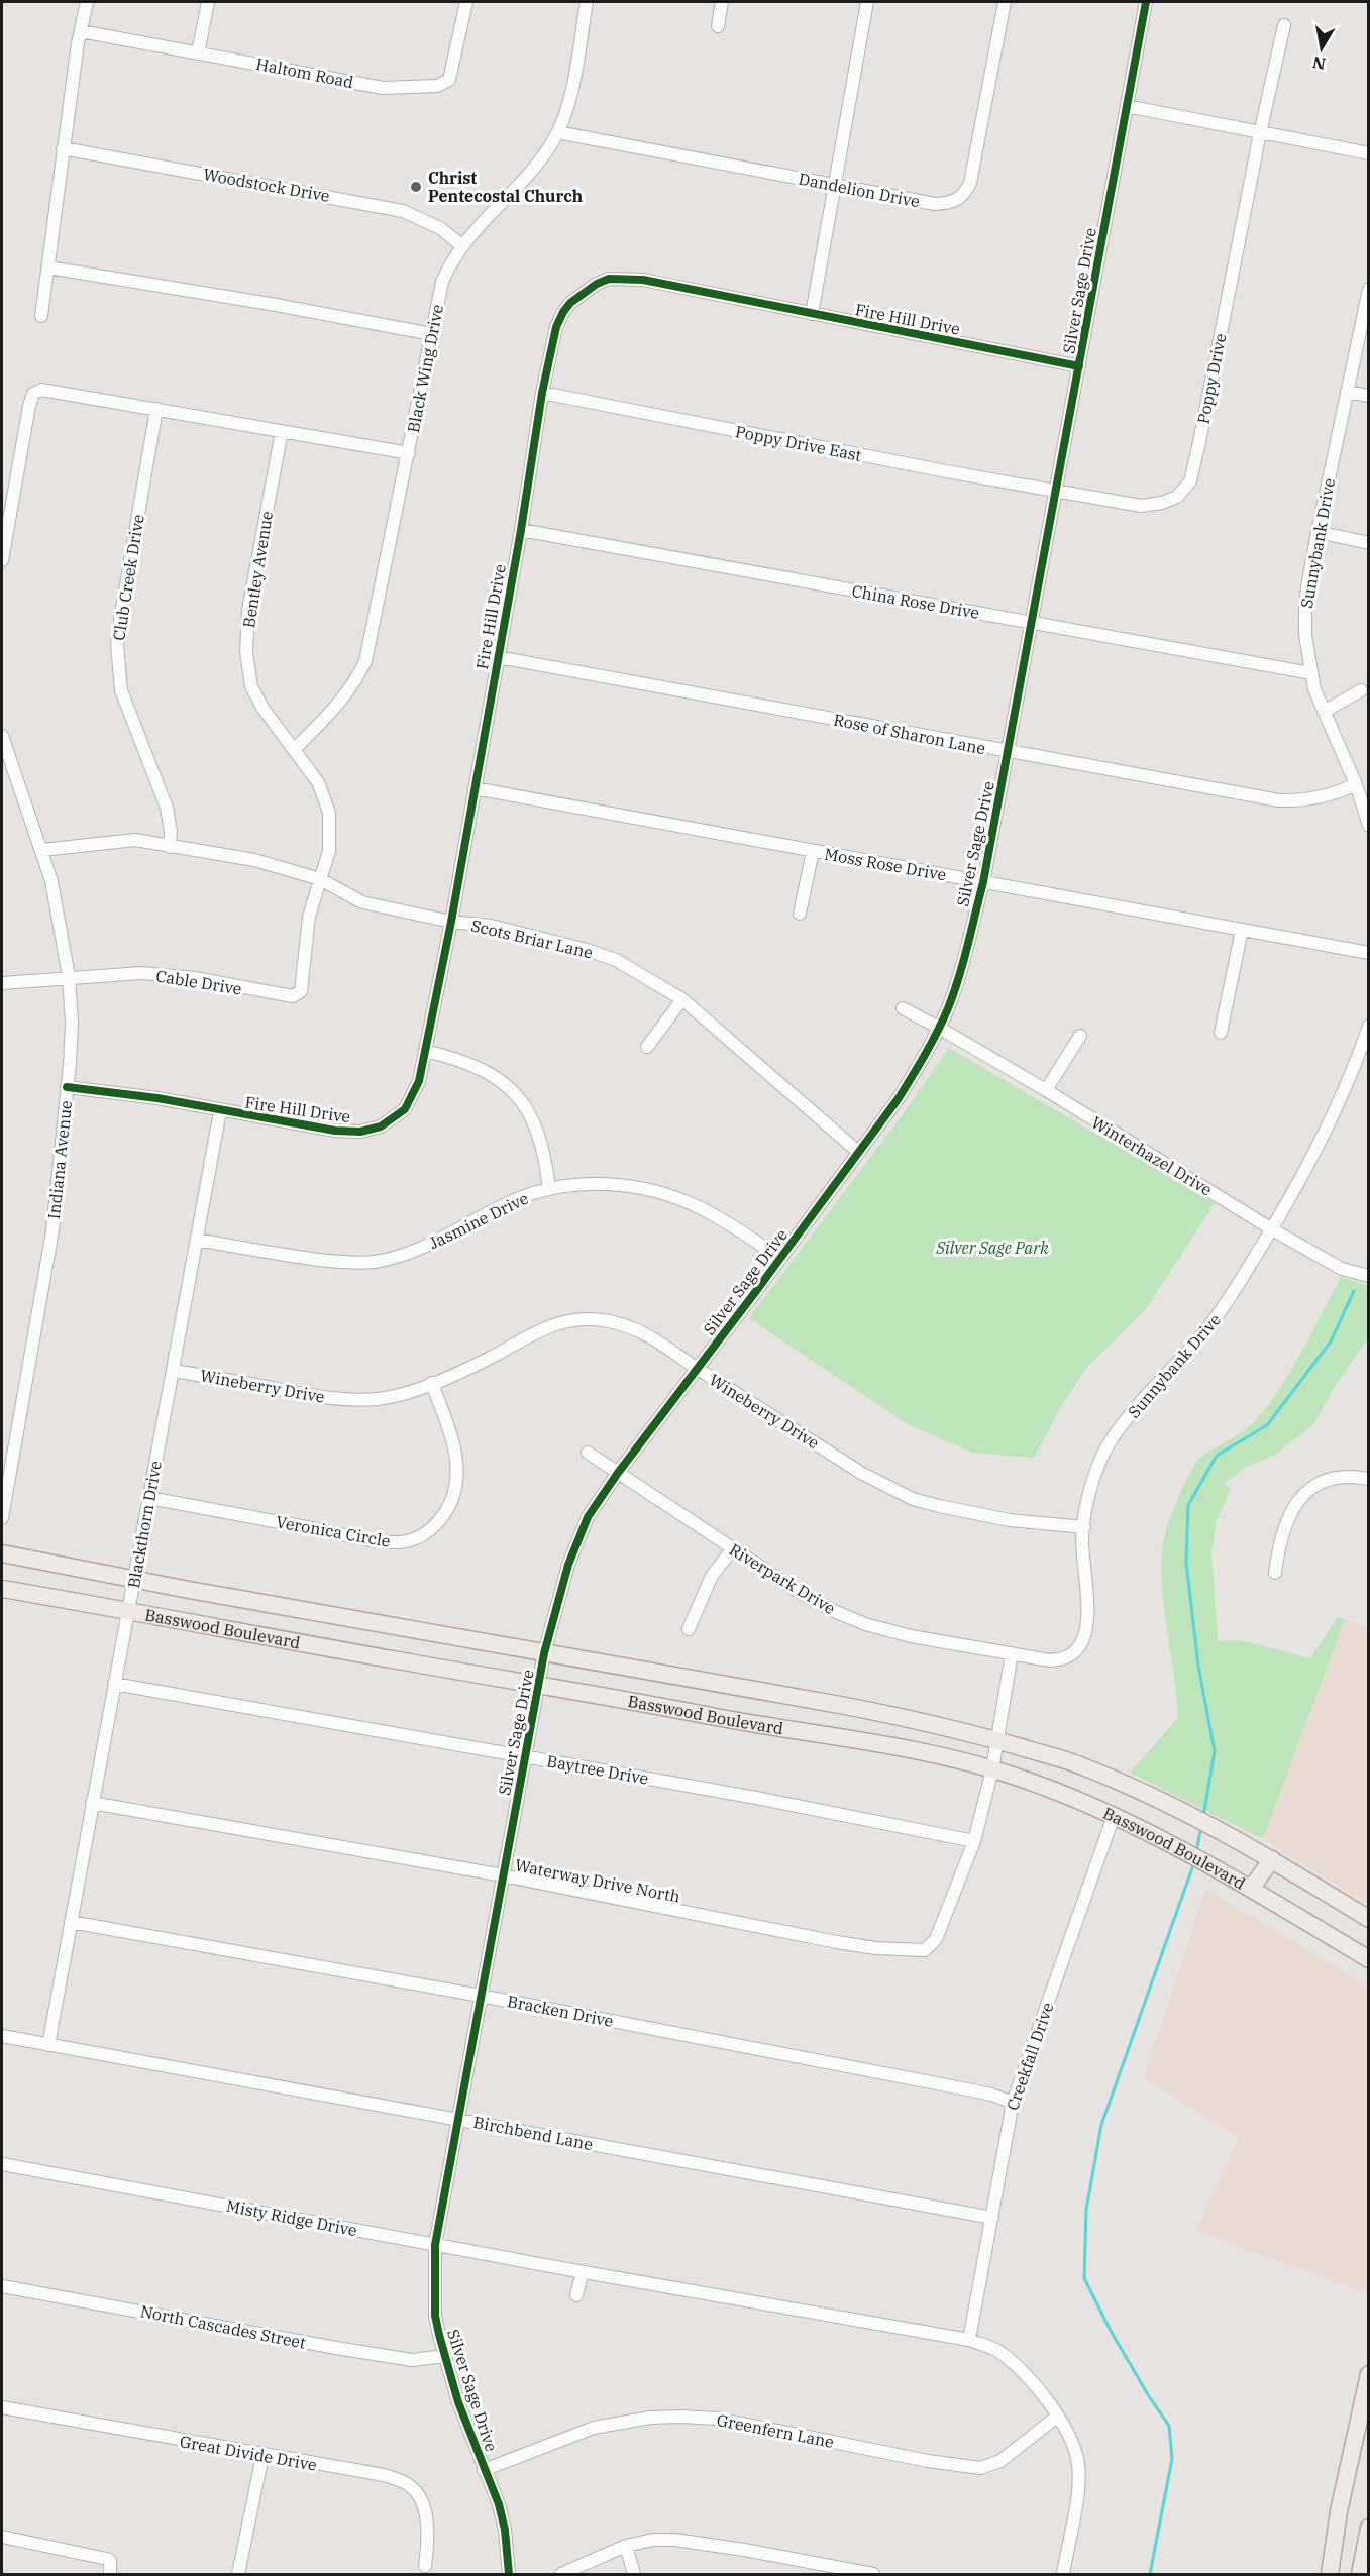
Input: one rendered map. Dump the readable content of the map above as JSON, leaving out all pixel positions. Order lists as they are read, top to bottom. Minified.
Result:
{"streets":{"main road":["Basswood Boulevard"],"street":["Haltom Road","Woodstock Drive","Dandelion Drive","Silver Sage Drive","Fire Hill Drive","Black Wing Drive","Poppy Drive","Poppy Drive East","Sunnybank Drive","Bentley Avenue","Club Creek Drive","China Rose Drive","Rose of Sharon Lane","Moss Rose Drive","Scots Briar Lane","Cable Drive","Winterhazel Drive","Indiana Avenue","Jasmine Drive","Wineberry Drive","Blackthorn Drive","Veronica Circle","Riverpark Drive","Baytree Drive","Waterway Drive North","Bracken Drive","Creekfall Drive","Birchbend Lane","Misty Ridge Drive","North Cascades Street","Greenfern Lane","Great Divide Drive"]},"crossings":[["Woodstock Drive","Black Wing Drive"],["Dandelion Drive","Black Wing Drive"],["Silver Sage Drive","Fire Hill Drive"],["Silver Sage Drive","Poppy Drive"],["Silver Sage Drive","Poppy Drive East"],["Silver Sage Drive","China Rose Drive"],["Silver Sage Drive","Rose of Sharon Lane"],["Silver Sage Drive","Moss Rose Drive"],["Silver Sage Drive","Scots Briar Lane"],["Silver Sage Drive","Winterhazel Drive"],["Silver Sage Drive","Jasmine Drive"],["Silver Sage Drive","Wineberry Drive"],["Silver Sage Drive","Riverpark Drive"],["Silver Sage Drive","Basswood Boulevard"],["Silver Sage Drive","Baytree Drive"],["Silver Sage Drive","Waterway Drive North"],["Silver Sage Drive","Bracken Drive"],["Silver Sage Drive","Birchbend Lane"],["Silver Sage Drive","Misty Ridge Drive"],["Silver Sage Drive","North Cascades Street"],["Silver Sage Drive","Greenfern Lane"],["Fire Hill Drive","Poppy Drive East"],["Fire Hill Drive","China Rose Drive"],["Fire Hill Drive","Rose of Sharon Lane"],["Fire Hill Drive","Moss Rose Drive"],["Fire Hill Drive","Scots Briar Lane"],["Fire Hill Drive","Indiana Avenue"],["Fire Hill Drive","Blackthorn Drive"],["Black Wing Drive","Bentley Avenue"],["Poppy Drive","Poppy Drive East"],["Sunnybank Drive","China Rose Drive"],["Sunnybank Drive","Rose of Sharon Lane"],["Sunnybank Drive","Winterhazel Drive"],["Sunnybank Drive","Wineberry Drive"],["Sunnybank Drive","Riverpark Drive"],["Bentley Avenue","Scots Briar Lane"],["Bentley Avenue","Cable Drive"],["Club Creek Drive","Scots Briar Lane"],["Scots Briar Lane","Indiana Avenue"],["Cable Drive","Indiana Avenue"],["Jasmine Drive","Blackthorn Drive"],["Wineberry Drive","Blackthorn Drive"],["Wineberry Drive","Veronica Circle"],["Blackthorn Drive","Veronica Circle"],["Blackthorn Drive","Basswood Boulevard"],["Blackthorn Drive","Baytree Drive"],["Blackthorn Drive","Waterway Drive North"],["Blackthorn Drive","Bracken Drive"],["Blackthorn Drive","Birchbend Lane"],["Basswood Boulevard","Creekfall Drive"],["Baytree Drive","Waterway Drive North"],["Bracken Drive","Creekfall Drive"],["Creekfall Drive","Birchbend Lane"],["Creekfall Drive","Misty Ridge Drive"],["Misty Ridge Drive","Greenfern Lane"]],"parks":["Silver Sage Park"],"places":["Christ Pentecostal Church"],"north":"bottom"}
